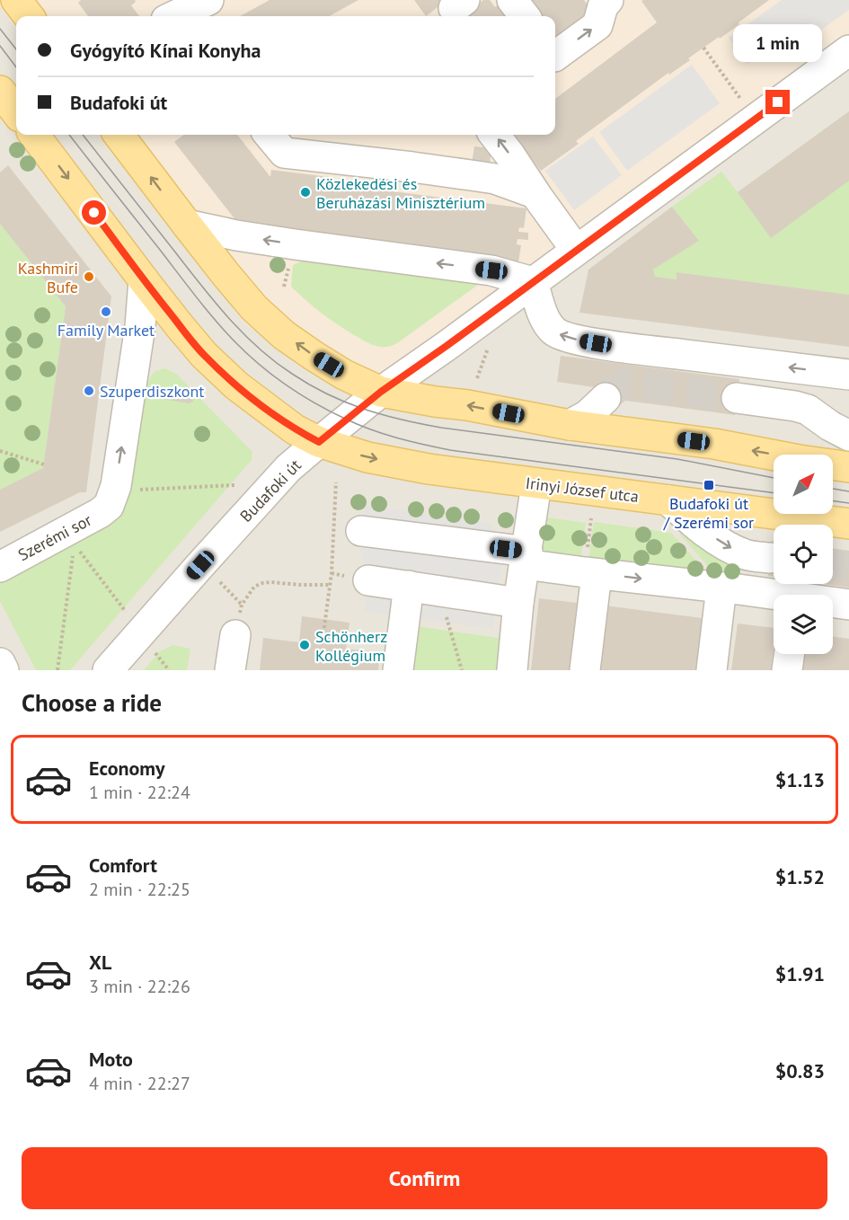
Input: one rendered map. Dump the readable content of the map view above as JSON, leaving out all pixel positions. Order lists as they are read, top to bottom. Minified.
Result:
{"streets":{"main road":["Irinyi József utca"],"street":["Budafoki út","Szerémi sor"]},"crossings":[["Irinyi József utca","Budafoki út"]],"places":{"other":["Közlekedési és Beruházási Minisztérium","Kashmiri Bufe","Family Market","Szuperdiszkont","Schönherz Kollégium"],"transit":["Budafoki út / Szerémi sor"]},"north":"top right","page":{"banner":["Gyógyító Kínai Konyha","Budafoki út"],"bubble":"1 min","heading":"Choose a ride","list":[{"name":"Economy","note":"1 min · 22:24","value":"$1.13"},{"name":"Comfort","note":"2 min · 22:25","value":"$1.52"},{"name":"XL","note":"3 min · 22:26","value":"$1.91"},{"name":"Moto","note":"4 min · 22:27","value":"$0.83"}],"buttons":"Confirm"}}
